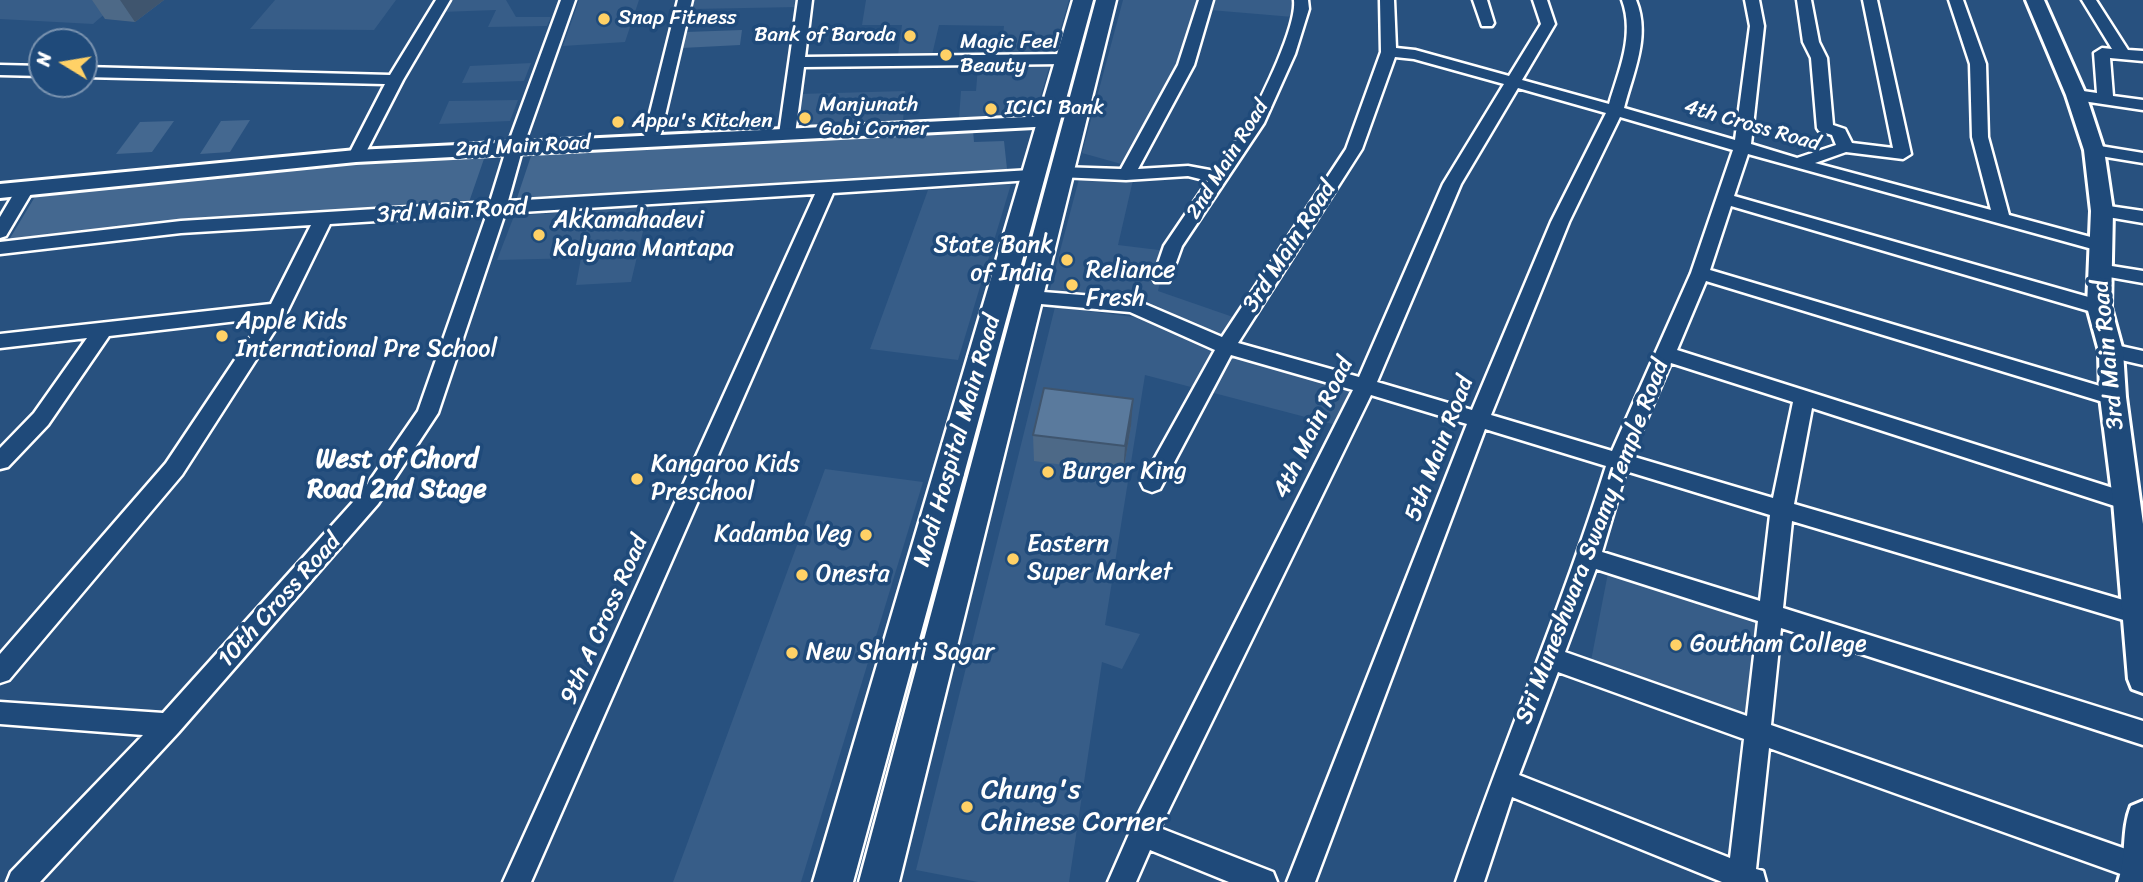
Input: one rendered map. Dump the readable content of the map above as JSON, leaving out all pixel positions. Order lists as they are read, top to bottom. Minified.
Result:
{"streets":{"main road":["Modi Hospital Main Road"],"street":["4th Cross Road","2nd Main Road","3rd Main Road","4th Main Road","5th Main Road","Sri Muneshwara Swamy Temple Road","10th Cross Road","9th A Cross Road"]},"crossings":[["4th Cross Road","3rd Main Road"],["4th Cross Road","4th Main Road"],["4th Cross Road","5th Main Road"],["4th Cross Road","Sri Muneshwara Swamy Temple Road"],["2nd Main Road","3rd Main Road"],["2nd Main Road","Modi Hospital Main Road"],["2nd Main Road","10th Cross Road"],["3rd Main Road","Modi Hospital Main Road"],["3rd Main Road","10th Cross Road"],["3rd Main Road","9th A Cross Road"]],"districts":["West of Chord Road 2nd Stage"],"places":["Snap Fitness","Bank of Baroda","Magic Feel Beauty","ICICI Bank","Manjunath Gobi Corner","Appu's Kitchen","Akkamahadevi Kalyana Mantapa","State Bank of India","Reliance Fresh","Apple Kids International Pre School","Burger King","Kangaroo Kids Preschool","Kadamba Veg","Eastern Super Market","Onesta","Goutham College","New Shanti Sagar","Chung's Chinese Corner"],"north":"left"}
